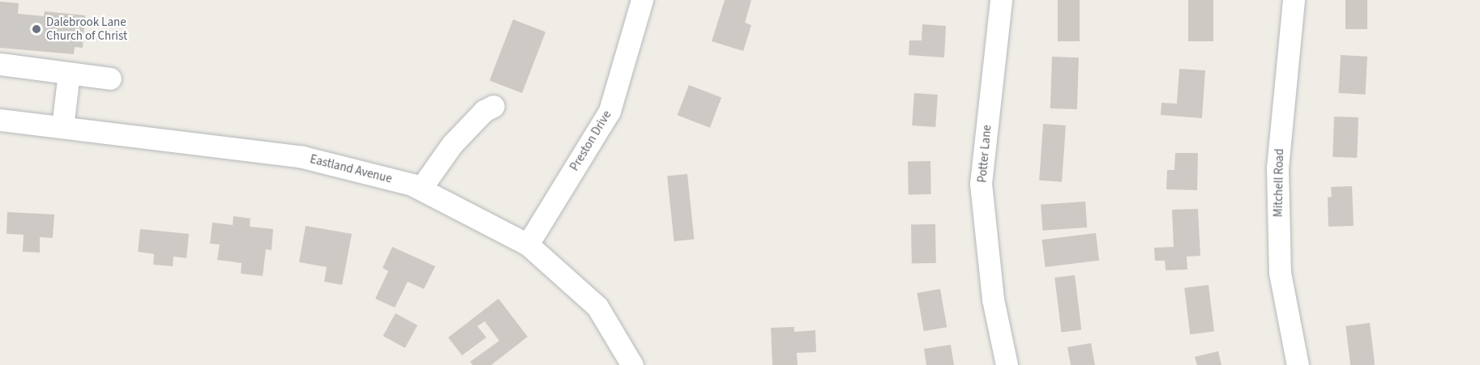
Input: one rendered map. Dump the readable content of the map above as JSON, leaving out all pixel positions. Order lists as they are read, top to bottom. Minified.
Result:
{"streets":{"street":["Preston Drive","Potter Lane","Eastland Avenue","Mitchell Road"]},"crossings":[["Preston Drive","Eastland Avenue"]],"places":["Dalebrook Lane Church of Christ"]}
